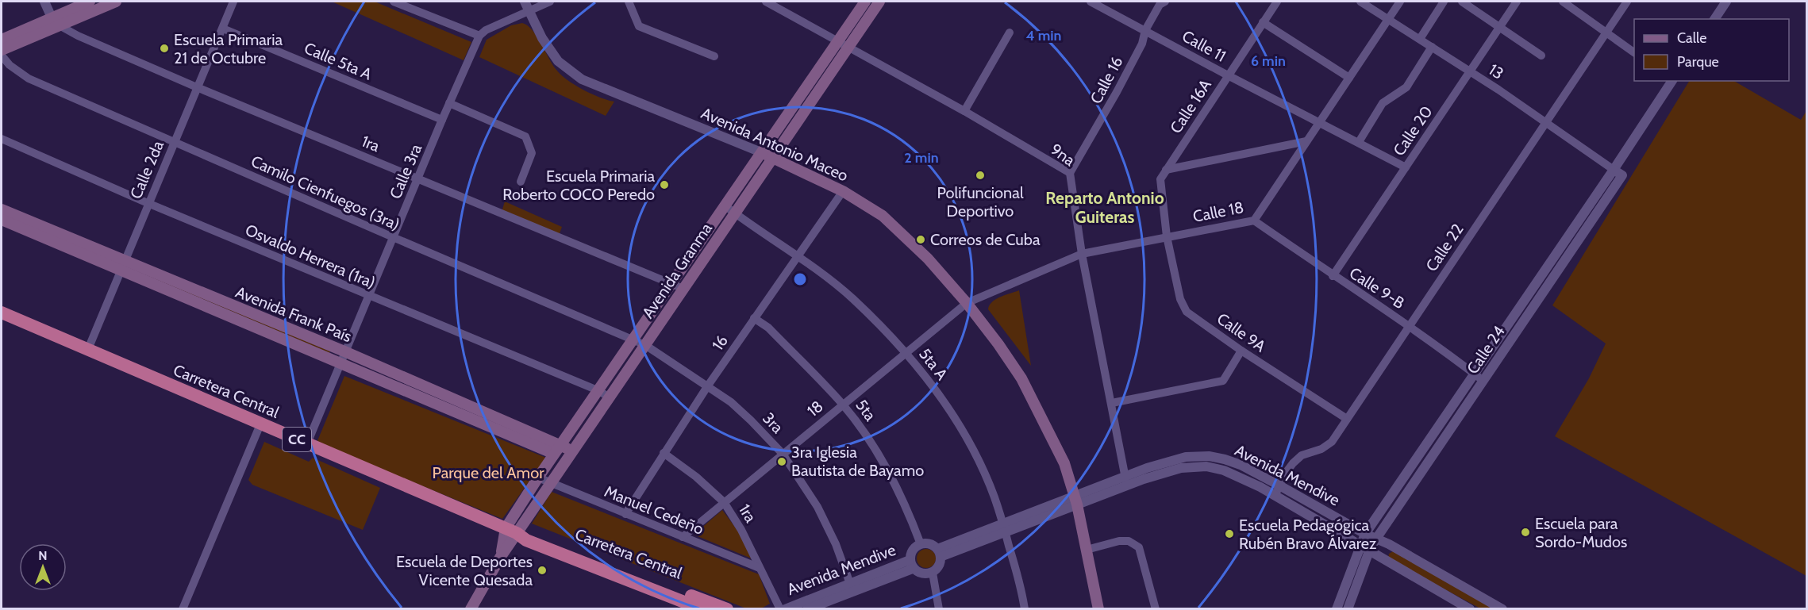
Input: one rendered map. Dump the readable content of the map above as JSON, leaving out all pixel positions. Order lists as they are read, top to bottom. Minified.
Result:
{"streets":{"highway":["Carretera Central","CC"],"main road":["Avenida Antonio Maceo","Avenida Granma","Avenida Frank País"],"street":["Calle 11","Calle 5ta A","13","Calle 16","Calle 16A","Calle 20","1ra","9na","Calle 2da","Calle 3ra","Camilo Cienfuegos (3ra)","Calle 18","Calle 22","Osvaldo Herrera (1ra)","Calle 9-B","Calle 9A","16","Calle 24","5ta A","18","5ta","3ra","Avenida Mendive","Manuel Cedeño"]},"crossings":[["Calle 11","Calle 16"],["Calle 11","Calle 16A"],["Calle 11","Calle 20"],["Calle 11","Calle 18"],["Calle 5ta A","Calle 2da"],["Calle 5ta A","Calle 3ra"],["13","Calle 20"],["13","Calle 18"],["13","Calle 22"],["13","Calle 24"],["Calle 16","9na"],["Calle 16A","Calle 18"],["Calle 16A","Calle 9A"],["Calle 20","Calle 9-B"],["1ra","Calle 2da"],["1ra","Calle 3ra"],["1ra","Avenida Granma"],["1ra","16"],["1ra","18"],["1ra","Manuel Cedeño"],["Avenida Antonio Maceo","Calle 18"],["Avenida Antonio Maceo","Avenida Granma"],["Avenida Antonio Maceo","16"],["Avenida Antonio Maceo","18"],["Avenida Antonio Maceo","Avenida Mendive"],["9na","Calle 18"],["9na","Avenida Granma"],["9na","Avenida Mendive"],["Calle 2da","Camilo Cienfuegos (3ra)"],["Calle 2da","Osvaldo Herrera (1ra)"],["Calle 2da","Avenida Frank País"],["Calle 2da","Carretera Central"],["Calle 3ra","Camilo Cienfuegos (3ra)"],["Calle 3ra","Osvaldo Herrera (1ra)"],["Calle 3ra","Avenida Frank País"],["Calle 3ra","Carretera Central"],["Camilo Cienfuegos (3ra)","Avenida Granma"],["Camilo Cienfuegos (3ra)","3ra"],["Calle 18","Calle 9-B"],["Calle 18","Calle 9A"],["Calle 18","18"],["Calle 22","Calle 9-B"],["Calle 22","Calle 9A"],["Calle 22","Avenida Mendive"],["Osvaldo Herrera (1ra)","Avenida Granma"],["Avenida Granma","Avenida Frank País"],["Avenida Granma","5ta A"],["Avenida Granma","Carretera Central"],["Avenida Granma","3ra"],["Avenida Granma","Manuel Cedeño"],["Calle 9-B","Calle 24"],["16","5ta A"],["16","5ta"],["16","3ra"],["16","Manuel Cedeño"],["Calle 24","Avenida Mendive"],["5ta A","18"],["5ta A","Avenida Mendive"],["18","5ta"],["18","3ra"],["18","Manuel Cedeño"],["5ta","Avenida Mendive"],["3ra","Avenida Mendive"]],"districts":["Reparto Antonio Guiteras"],"parks":["Parque del Amor"],"places":["Escuela Primaria 21 de Octubre","Polifuncional Deportivo","Escuela Primaria Roberto COCO Peredo","Correos de Cuba","3ra Iglesia Bautista de Bayamo","Escuela para Sordo-Mudos","Escuela Pedagógica Rubén Bravo Álvarez","Escuela de Deportes Vicente Quesada"],"legend":["Calle","Parque"],"north":"top","rings":["4 min","6 min","2 min"]}
